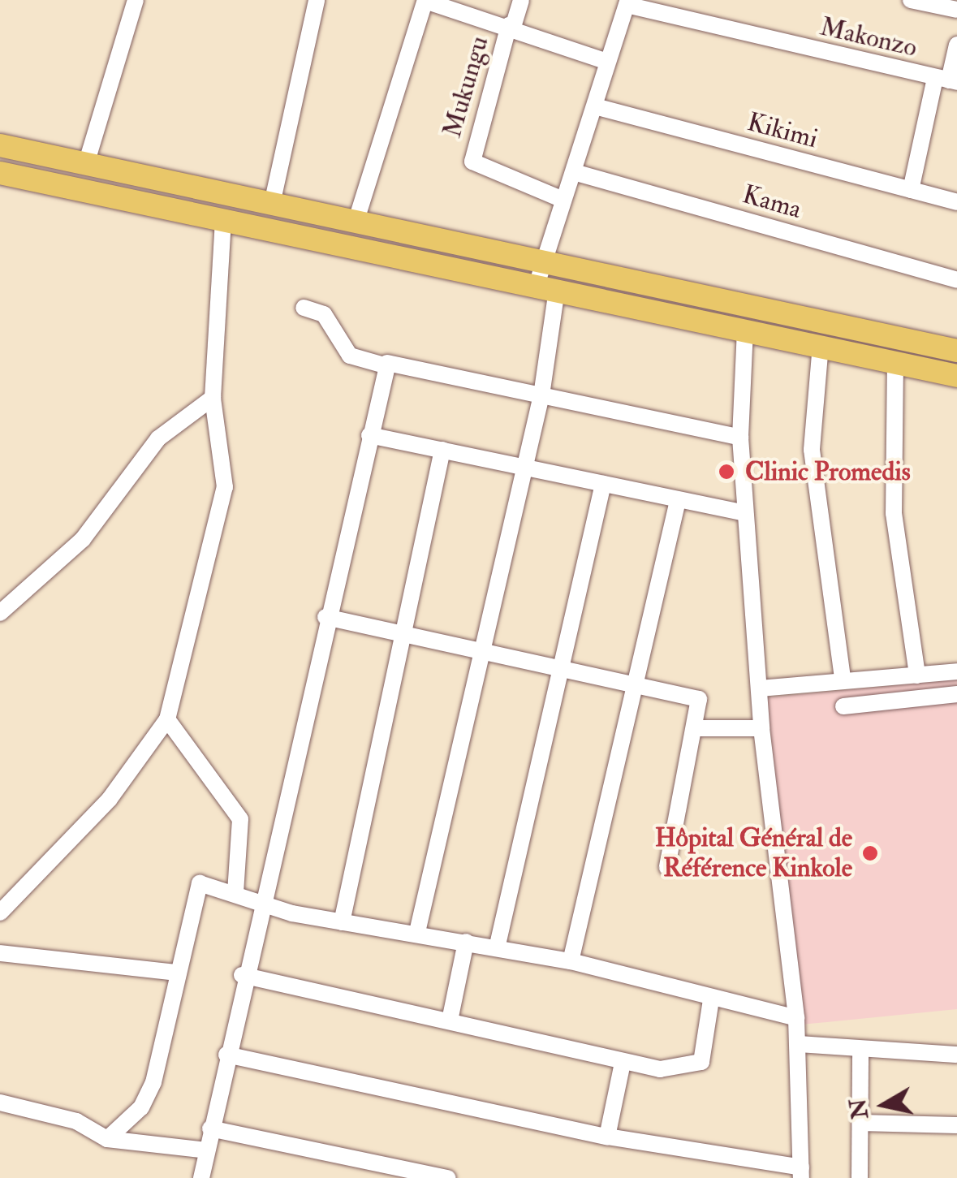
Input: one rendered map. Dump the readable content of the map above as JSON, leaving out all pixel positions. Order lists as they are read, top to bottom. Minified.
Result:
{"streets":{"street":["Makonzo","Mukungu","Kikimi","Kama"]},"places":["Clinic Promedis","Hôpital Général de Référence Kinkole"],"north":"left"}
